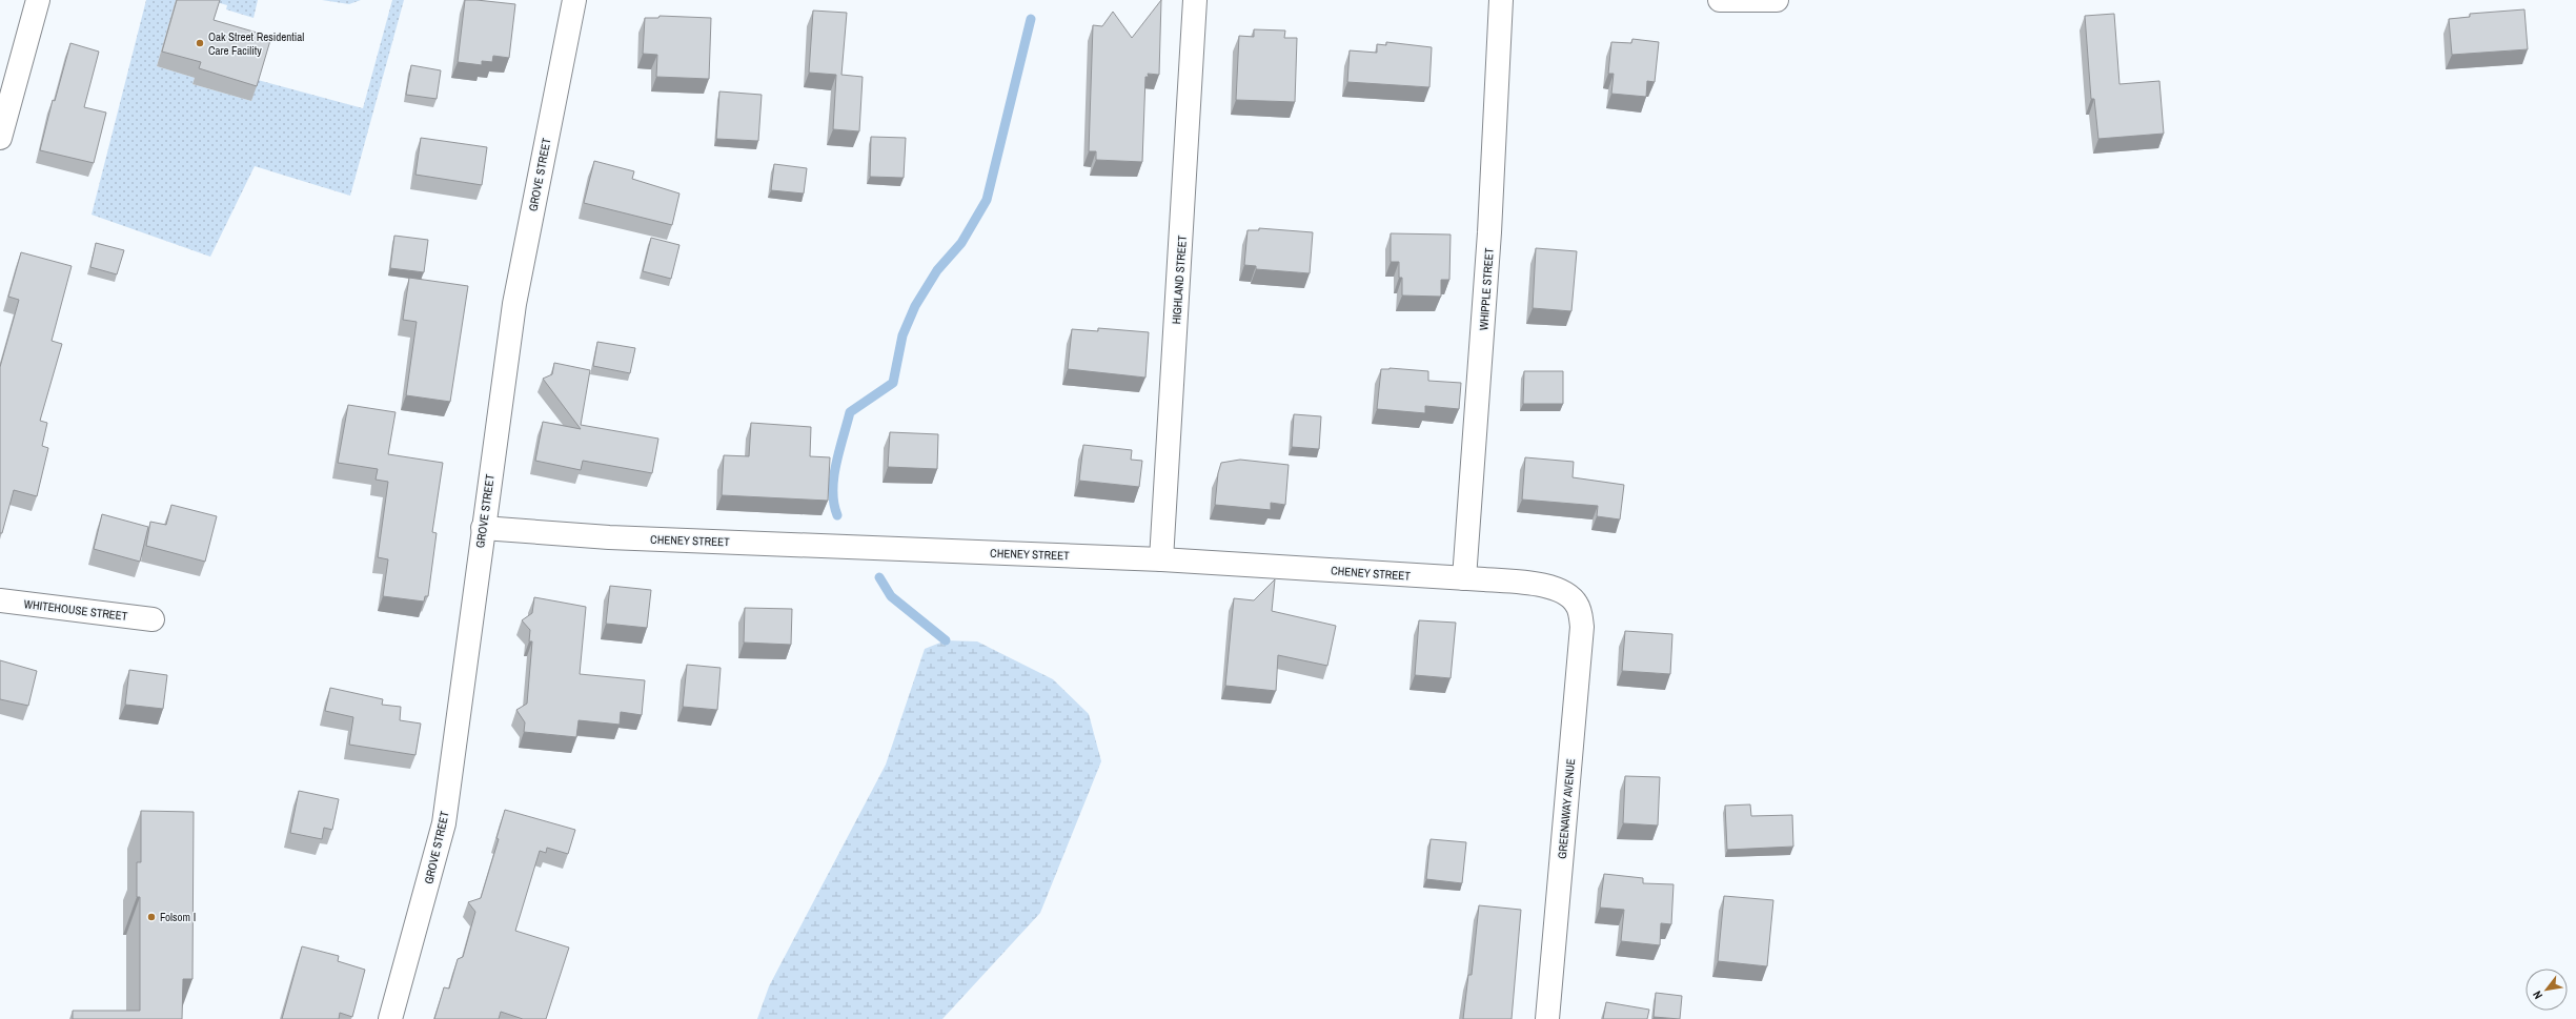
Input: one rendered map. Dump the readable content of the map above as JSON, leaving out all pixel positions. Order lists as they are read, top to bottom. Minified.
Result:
{"streets":{"street":["GROVE STREET","HIGHLAND STREET","WHIPPLE STREET","CHENEY STREET","WHITEHOUSE STREET","GREENAWAY AVENUE"]},"crossings":[["GROVE STREET","CHENEY STREET"],["HIGHLAND STREET","CHENEY STREET"],["WHIPPLE STREET","CHENEY STREET"],["CHENEY STREET","GREENAWAY AVENUE"]],"places":["Oak Street Residential Care Facility","Folsom I"],"north":"bottom left"}
